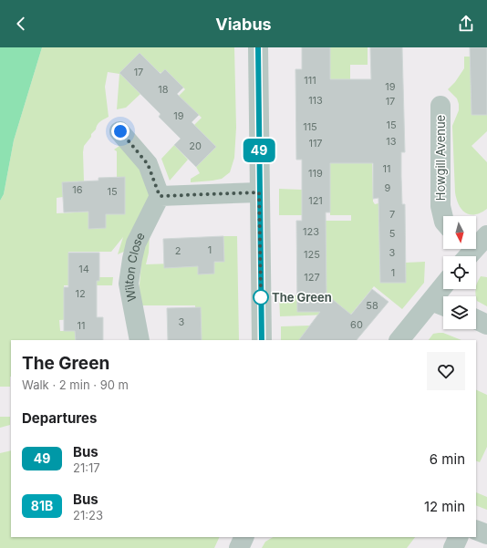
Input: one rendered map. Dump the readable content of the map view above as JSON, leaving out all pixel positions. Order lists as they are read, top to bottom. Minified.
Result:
{"streets":{"street":["Howgill Avenue","Wilton Close"]},"places":["The Green"],"lines":["bus line 49"],"house_numbers":["17","111","19","18","113","17","19","15","115","13","117","20","11","119","9","16","15","121","7","123","5","1","2","3","125","14","1","127","12","58","3","60","11"],"north":"bottom","page":{"header":"Viabus","on_map":"49","heading":[["The Green","Walk · 2 min · 90 m"],"Departures"],"list":[{"mark":"49","name":"Bus","note":"21:17","value":"6 min"},{"mark":"81B","name":"Bus","note":"21:23","value":"12 min"}]}}
